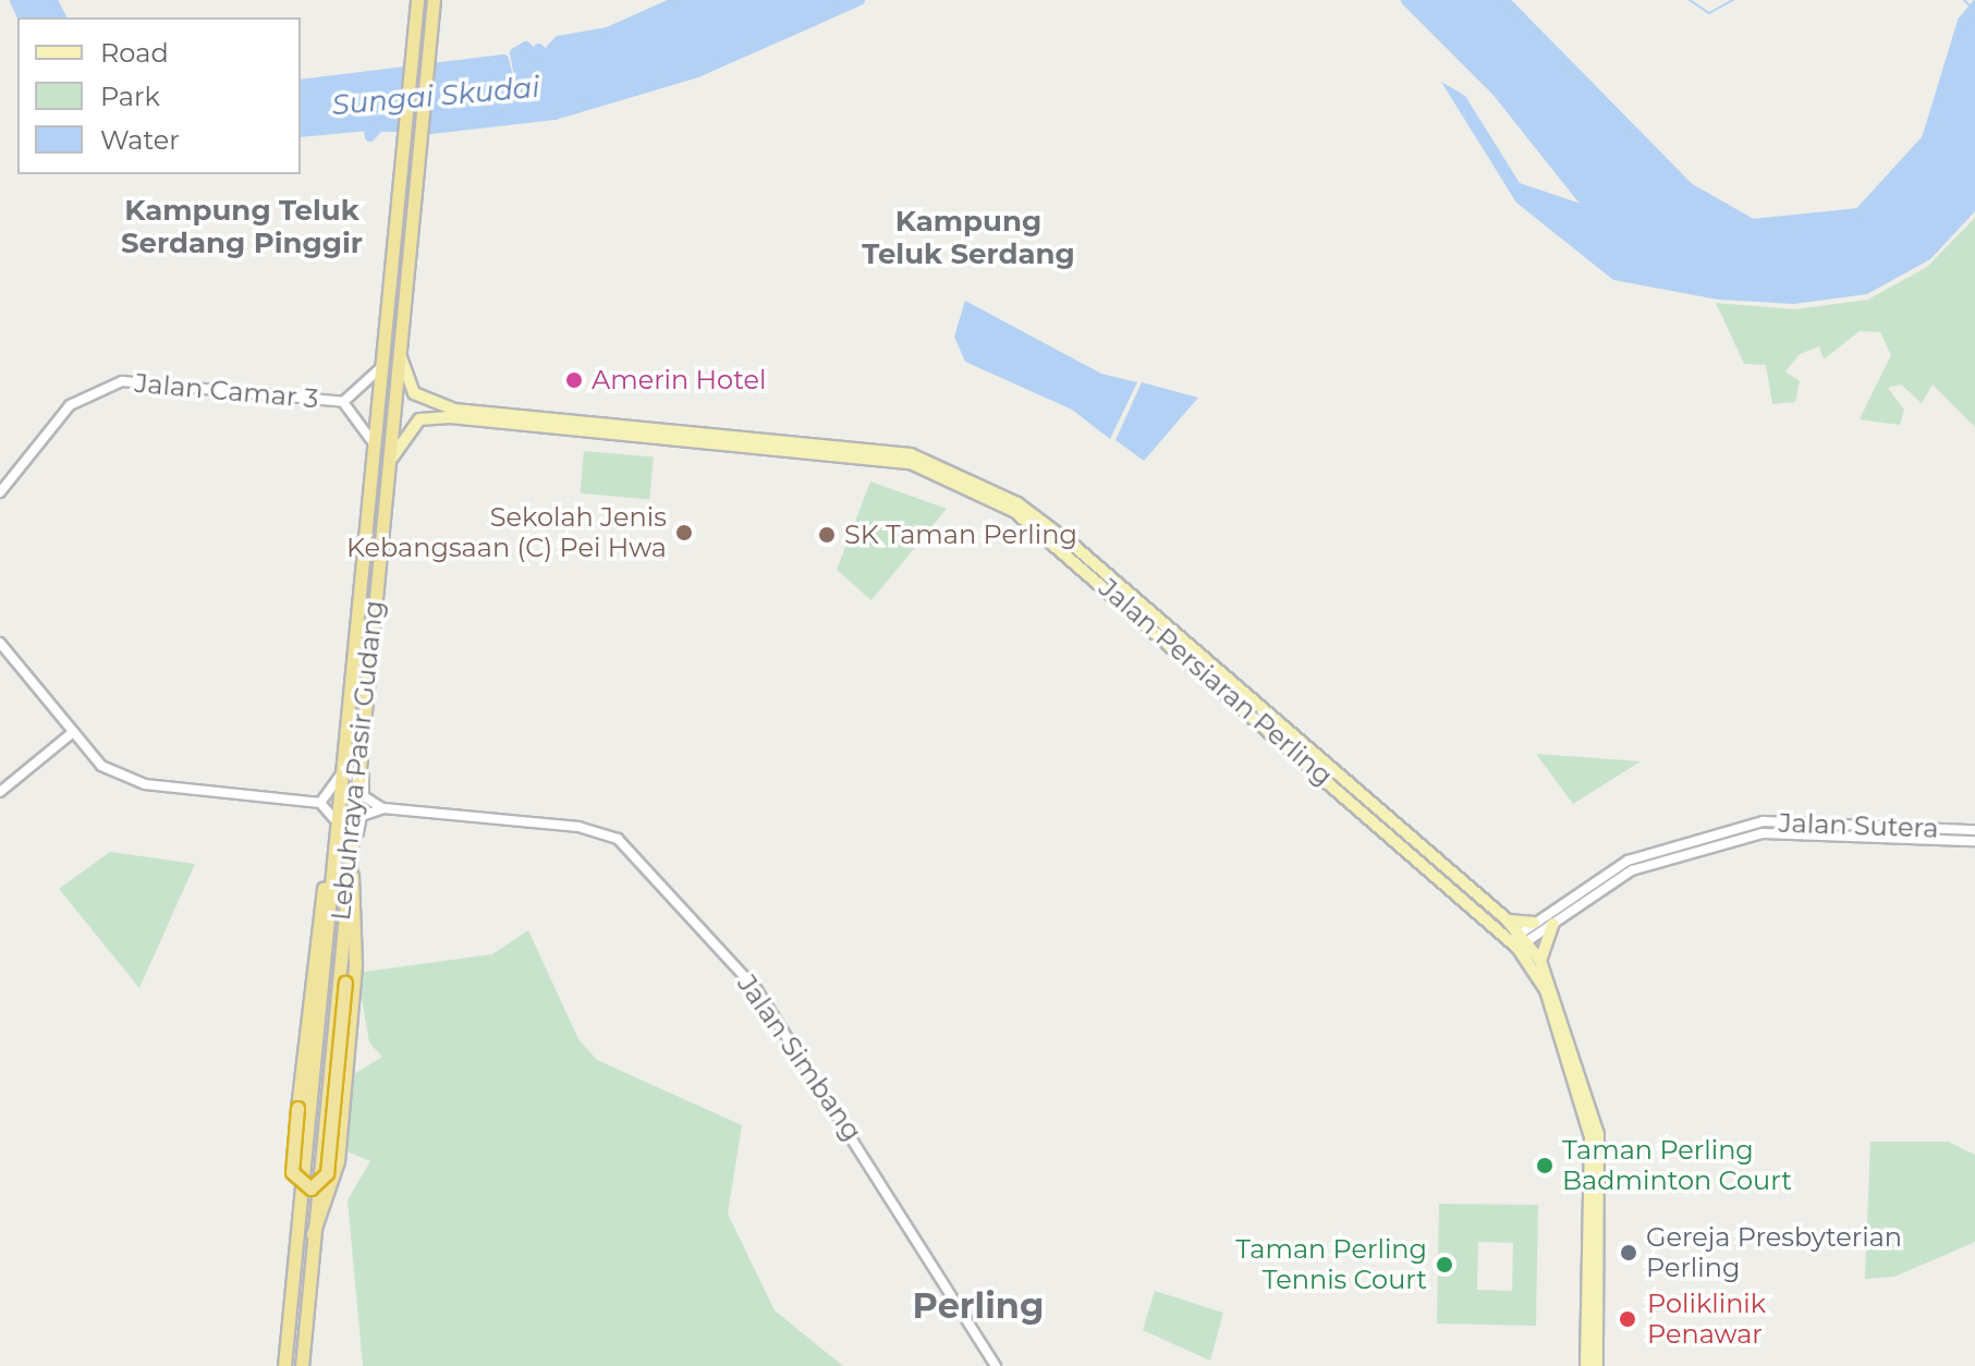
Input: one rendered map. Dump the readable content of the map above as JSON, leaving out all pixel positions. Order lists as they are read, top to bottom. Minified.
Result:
{"streets":{"highway":["Lebuhraya Pasir Gudang"],"main road":["Jalan Persiaran Perling"],"street":["Jalan Camar 3","Jalan Sutera","Jalan Simbang"]},"crossings":[["Jalan Camar 3","Lebuhraya Pasir Gudang"],["Jalan Persiaran Perling","Lebuhraya Pasir Gudang"],["Jalan Persiaran Perling","Jalan Sutera"]],"districts":["Kampung Teluk Serdang Pinggir","Kampung Teluk Serdang","Perling"],"water":["Sungai Skudai"],"places":["Amerin Hotel","Sekolah Jenis Kebangsaan (C) Pei Hwa","SK Taman Perling","Taman Perling Badminton Court","Gereja Presbyterian Perling","Taman Perling Tennis Court","Poliklinik Penawar"],"legend":["Road","Park","Water"]}
